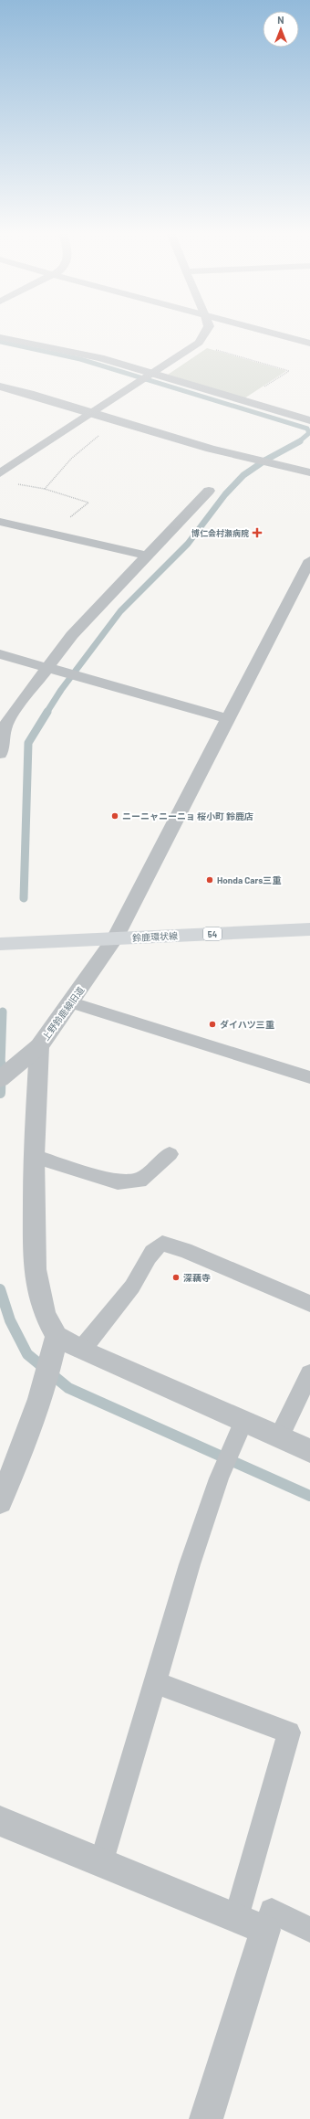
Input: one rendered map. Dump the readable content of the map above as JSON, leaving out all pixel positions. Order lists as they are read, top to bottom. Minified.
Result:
{"streets":{"main road":["54","鈴鹿環状線"],"street":["上野鈴鹿線旧道"]},"crossings":[["鈴鹿環状線","上野鈴鹿線旧道"]],"places":{"health":["博仁会村瀬病院"],"other":["ニーニャニーニョ 桜小町 鈴鹿店","Honda Cars三重","ダイハツ三重","深藕寺"]},"north":"top"}
